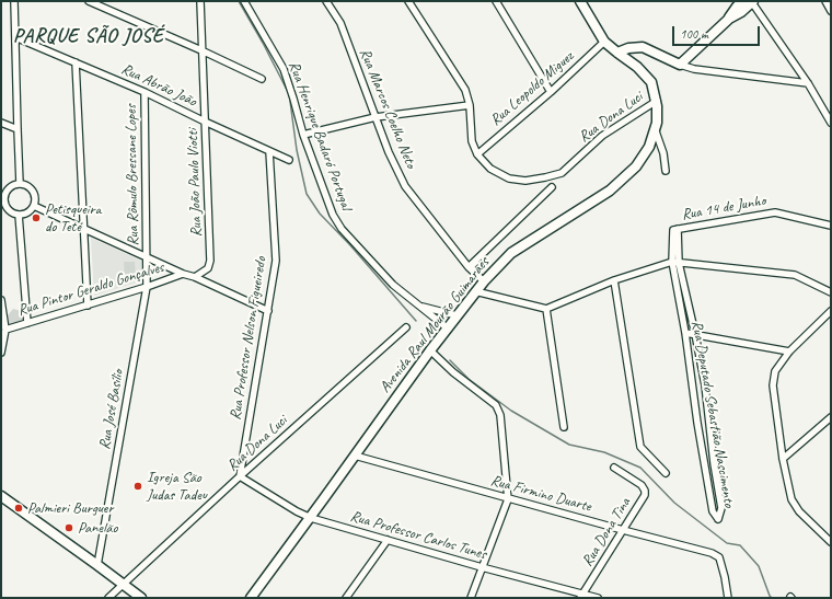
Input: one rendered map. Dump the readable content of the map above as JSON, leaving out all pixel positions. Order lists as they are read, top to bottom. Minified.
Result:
{"streets":{"street":["Rua Abrão João","Rua Leopoldo Miguez","Rua Marcos Coelho Neto","Rua Dona Luci","Rua Henrique Badaró Portugal","Rua Rômulo Bressane Lopes","Rua João Paulo Viotti","Rua 14 de Junho","Rua Pintor Geraldo Gonçalves","Avenida Raul Mourão Guimarães","Rua Professor Nelson Figueiredo","Rua José Basílio","Rua Deputado Sebastião Nascimento","Rua Firmino Duarte","Rua Dona Tina","Rua Professor Carlos Tunes"]},"crossings":[["Rua Abrão João","Rua Rômulo Bressane Lopes"],["Rua Abrão João","Rua João Paulo Viotti"],["Rua Abrão João","Rua Professor Nelson Figueiredo"],["Rua Leopoldo Miguez","Rua Dona Luci"],["Rua Leopoldo Miguez","Avenida Raul Mourão Guimarães"],["Rua Marcos Coelho Neto","Avenida Raul Mourão Guimarães"],["Rua Dona Luci","Avenida Raul Mourão Guimarães"],["Rua Dona Luci","Rua Professor Nelson Figueiredo"],["Rua Dona Luci","Rua Professor Carlos Tunes"],["Rua Henrique Badaró Portugal","Avenida Raul Mourão Guimarães"],["Rua Rômulo Bressane Lopes","Rua José Basílio"],["Rua 14 de Junho","Rua Deputado Sebastião Nascimento"],["Rua Pintor Geraldo Gonçalves","Rua José Basílio"],["Avenida Raul Mourão Guimarães","Rua Firmino Duarte"],["Avenida Raul Mourão Guimarães","Rua Professor Carlos Tunes"],["Rua Professor Nelson Figueiredo","Rua Professor Carlos Tunes"],["Rua Firmino Duarte","Rua Dona Tina"],["Rua Dona Tina","Rua Professor Carlos Tunes"]],"districts":["PARQUE SÃO JOSÉ"],"places":["Petisqueira do Teté","Igreja São Judas Tadeu","Palmieri Burguer","Panelão"],"scale_bar":"100 m"}
